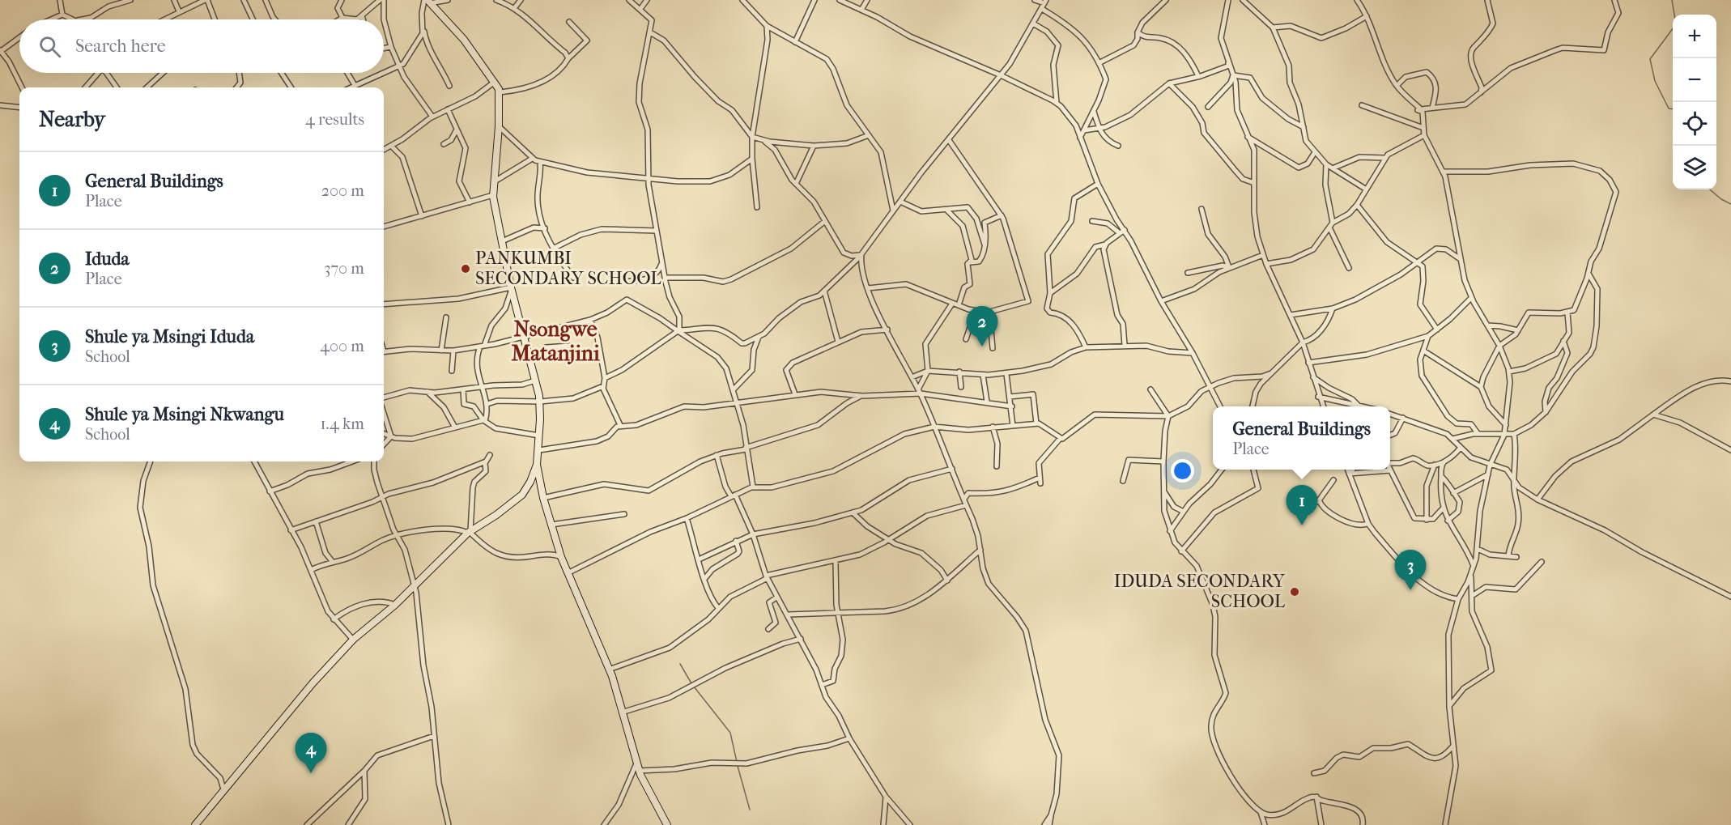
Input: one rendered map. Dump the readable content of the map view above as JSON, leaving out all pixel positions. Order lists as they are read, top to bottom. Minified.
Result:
{"districts":["Nsongwe Matanjini"],"places":["PANKUMBI SECONDARY SCHOOL","IDUDA SECONDARY SCHOOL"],"page":{"map_buttons":["+","−"],"search":"Search here","heading":["Nearby","4 results"],"list":[{"mark":"1","name":"General Buildings","note":"Place","value":"200 m"},{"mark":"2","name":"Iduda","note":"Place","value":"370 m"},{"mark":"3","name":"Shule ya Msingi Iduda","note":"School","value":"400 m"},{"mark":"4","name":"Shule ya Msingi Nkwangu","note":"School","value":"1.4 km"}],"pins":["2","1","3","4"],"popup":["General Buildings","Place"]}}
